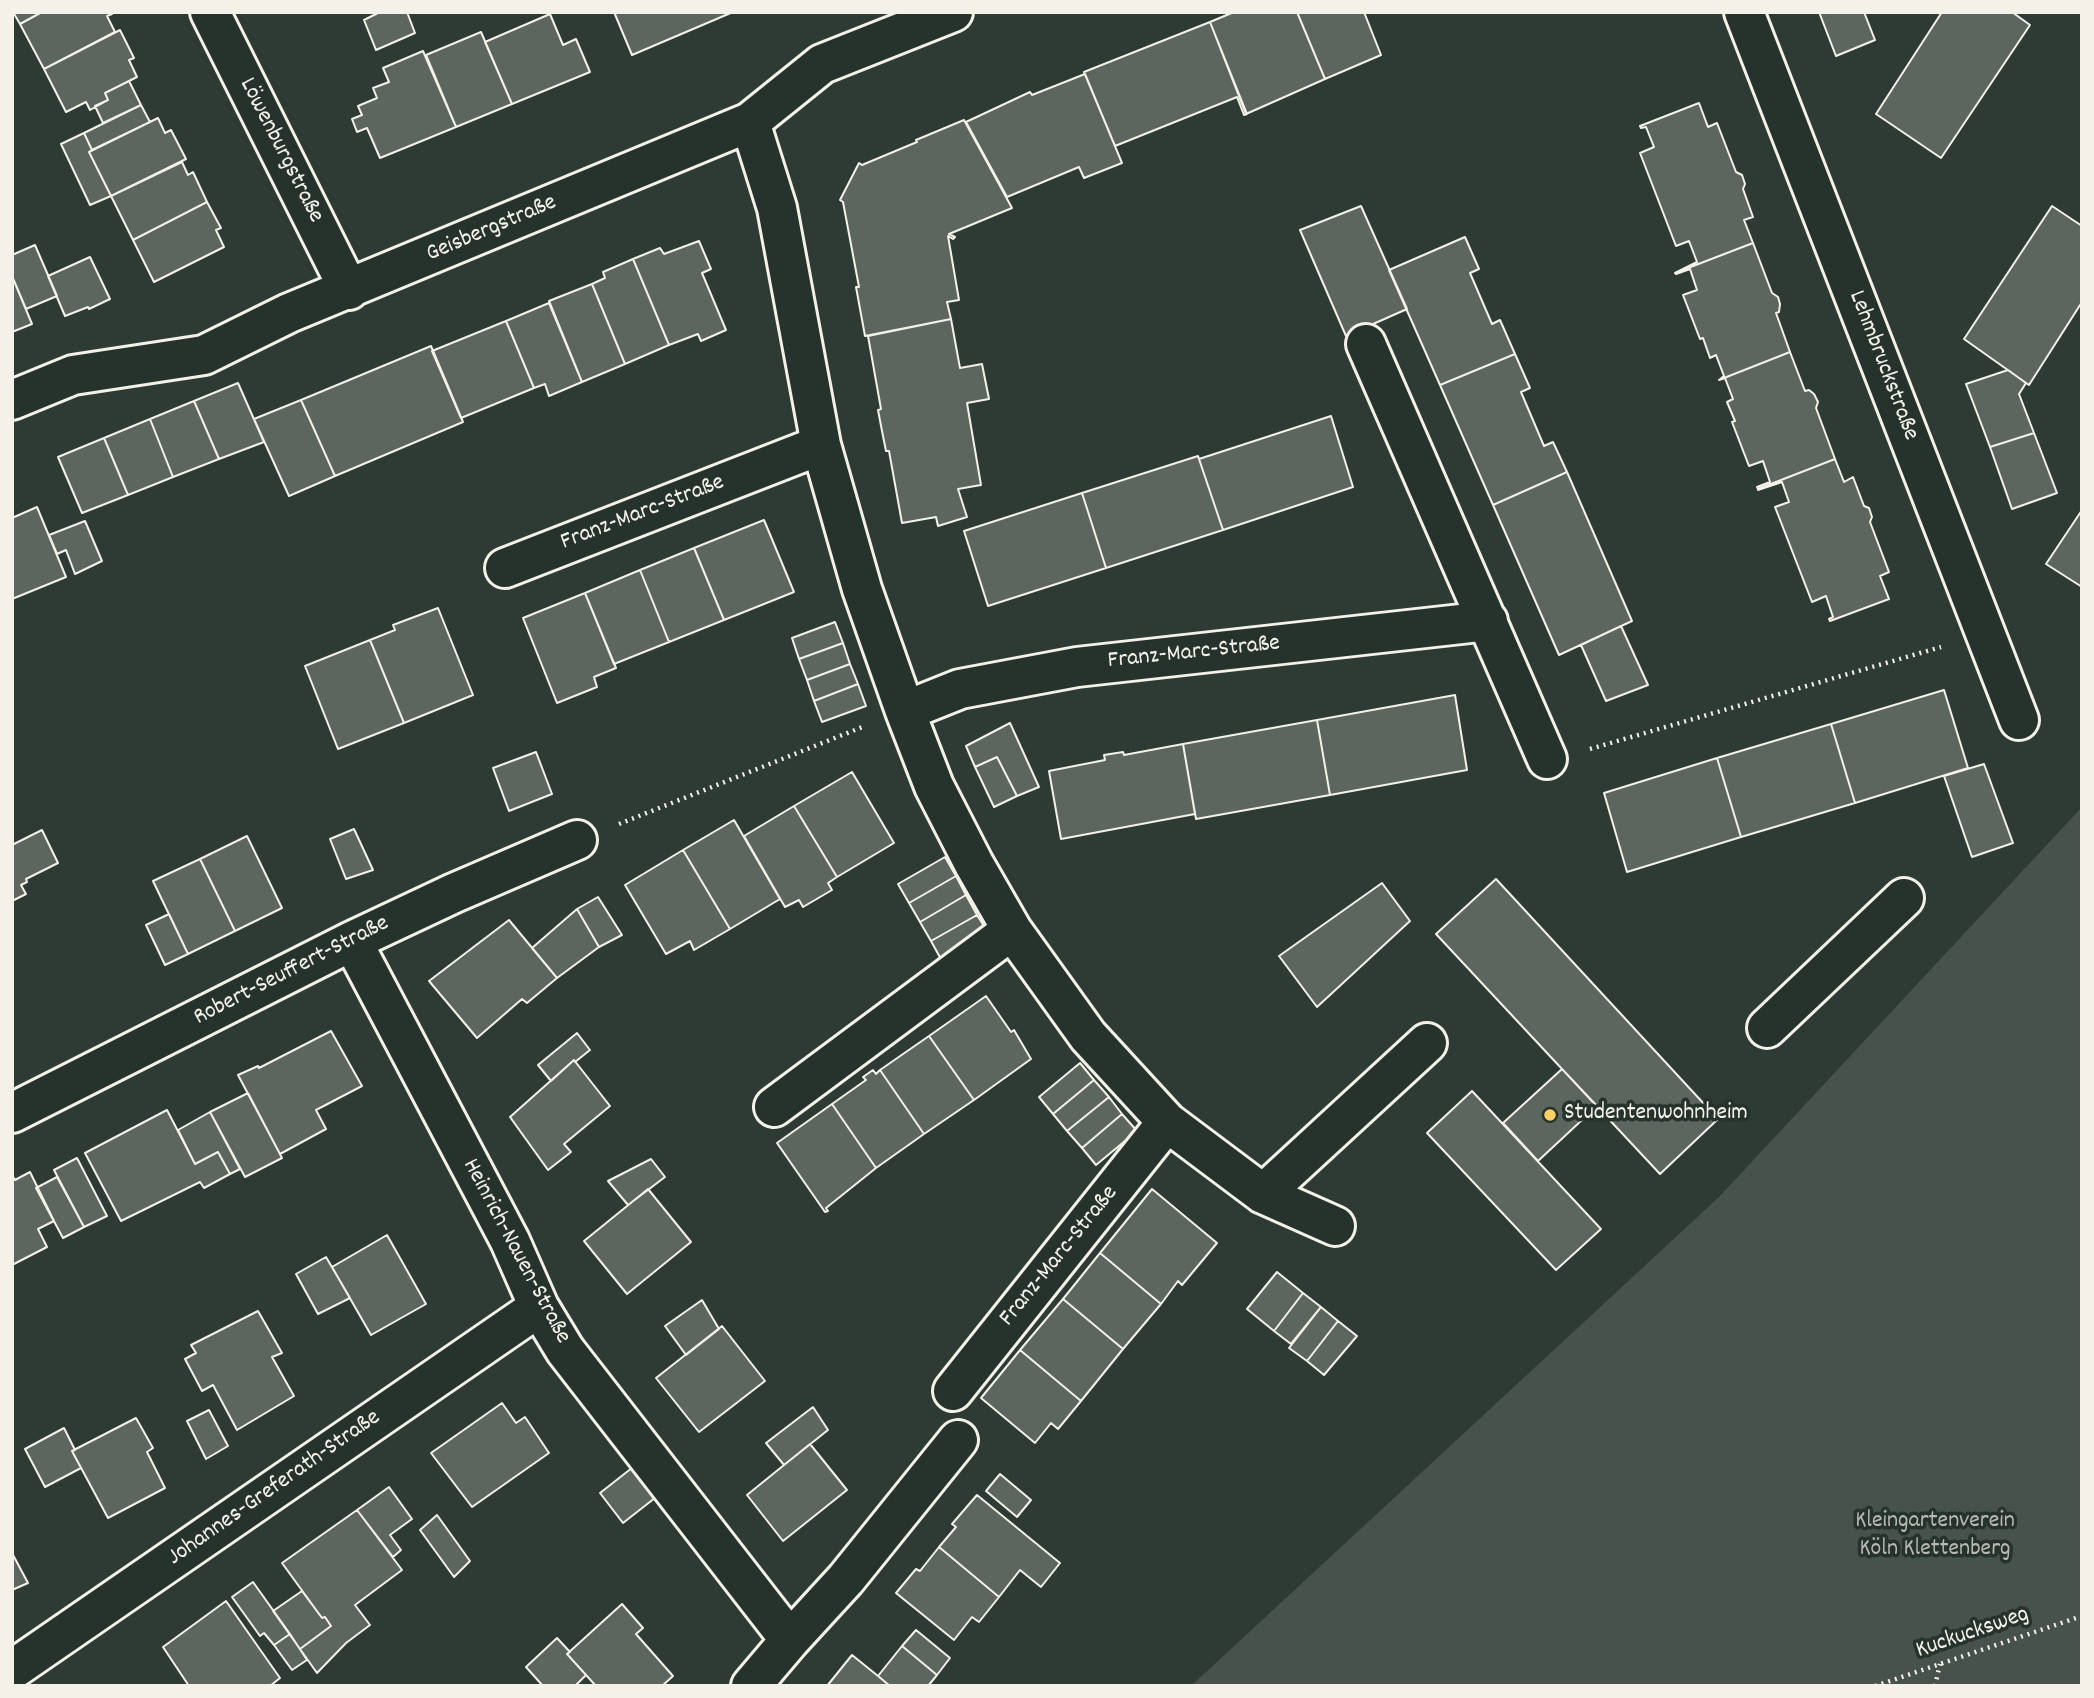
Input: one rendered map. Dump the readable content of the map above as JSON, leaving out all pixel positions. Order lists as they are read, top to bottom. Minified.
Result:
{"streets":{"street":["Löwenburgstraße","Geisbergstraße","Lehmbruckstraße","Franz-Marc-Straße","Robert-Seuffert-Straße","Heinrich-Nauen-Straße","Johannes-Greferath-Straße"],"path":["Kuckucksweg"]},"crossings":[["Löwenburgstraße","Geisbergstraße"],["Robert-Seuffert-Straße","Heinrich-Nauen-Straße"],["Heinrich-Nauen-Straße","Johannes-Greferath-Straße"]],"parks":["Kleingartenverein Köln Klettenberg"],"places":["Studentenwohnheim"]}
